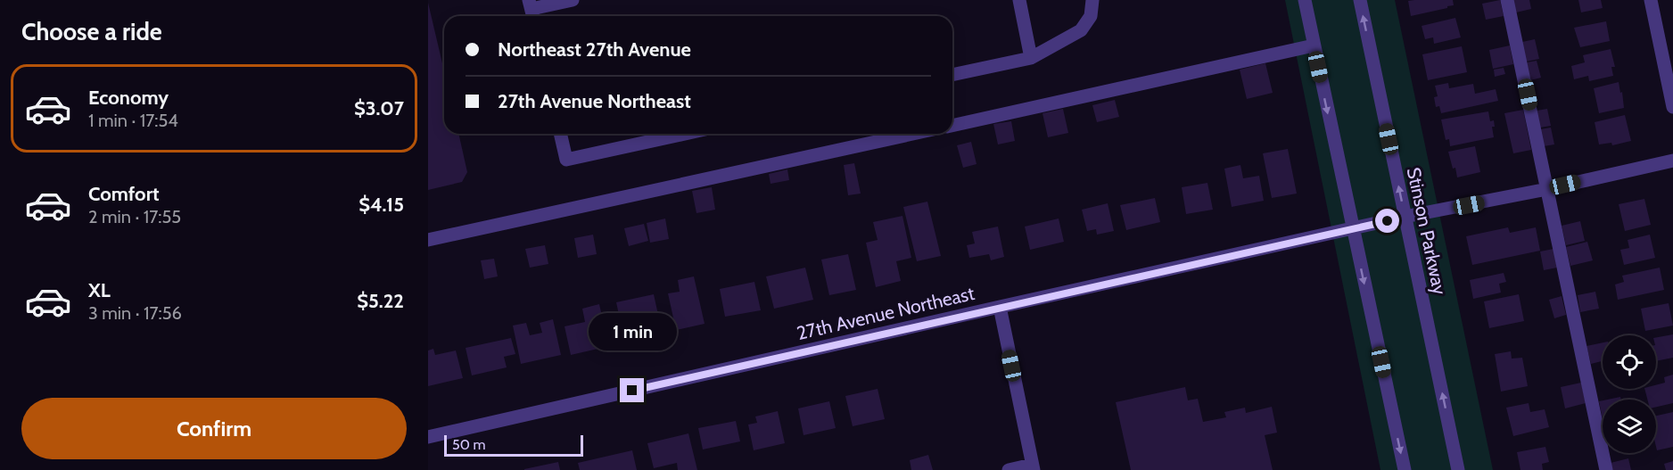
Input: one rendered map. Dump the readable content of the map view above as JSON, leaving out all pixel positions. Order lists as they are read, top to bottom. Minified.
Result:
{"streets":{"street":["Stinson Parkway","27th Avenue Northeast"]},"crossings":[["Stinson Parkway","27th Avenue Northeast"]],"scale_bar":"50 m","page":{"heading":"Choose a ride","banner":["Northeast 27th Avenue","27th Avenue Northeast"],"list":[{"name":"Economy","note":"1 min · 17:54","value":"$3.07"},{"name":"Comfort","note":"2 min · 17:55","value":"$4.15"},{"name":"XL","note":"3 min · 17:56","value":"$5.22"}],"bubble":"1 min","buttons":"Confirm","scale":"50 m"}}
